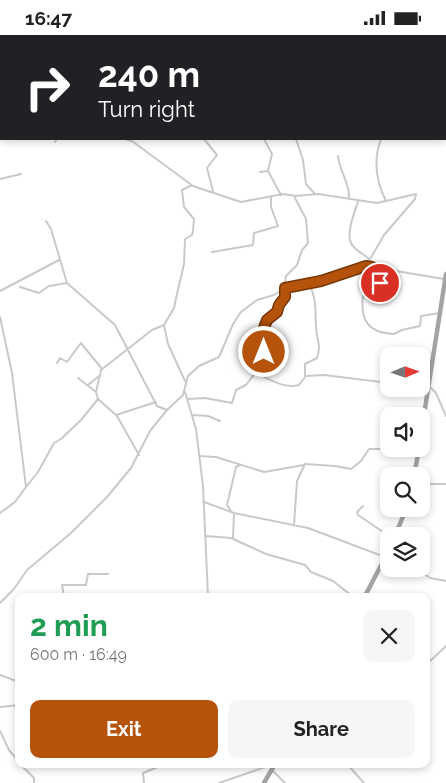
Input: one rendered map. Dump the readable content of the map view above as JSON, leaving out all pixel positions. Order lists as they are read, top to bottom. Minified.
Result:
{"north":"right","page":{"status":"16:47","turn":["240 m","Turn right"],"heading":["2 min","600 m · 16:49"],"buttons":["Exit","Share"]}}
